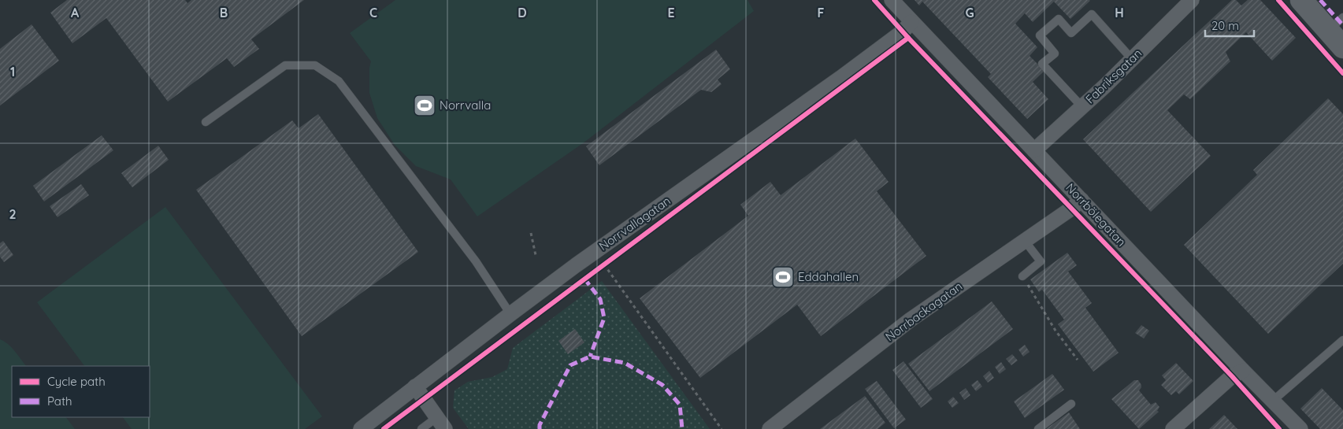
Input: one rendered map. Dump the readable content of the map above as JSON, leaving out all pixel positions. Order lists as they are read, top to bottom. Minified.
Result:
{"streets":{"street":["Fabriksgatan","Norrbölegatan","Norrvallagatan","Norrbackagatan"]},"crossings":[["Fabriksgatan","Norrbölegatan"],["Norrbölegatan","Norrvallagatan"],["Norrbölegatan","Norrbackagatan"]],"places":{"sports":["Norrvalla","Eddahallen"]},"legend":["Cycle path","Path"],"scale_bar":"20 m","grid":{"columns":["A","B","C","D","E","F","G","H"],"rows":["1","2"]}}
